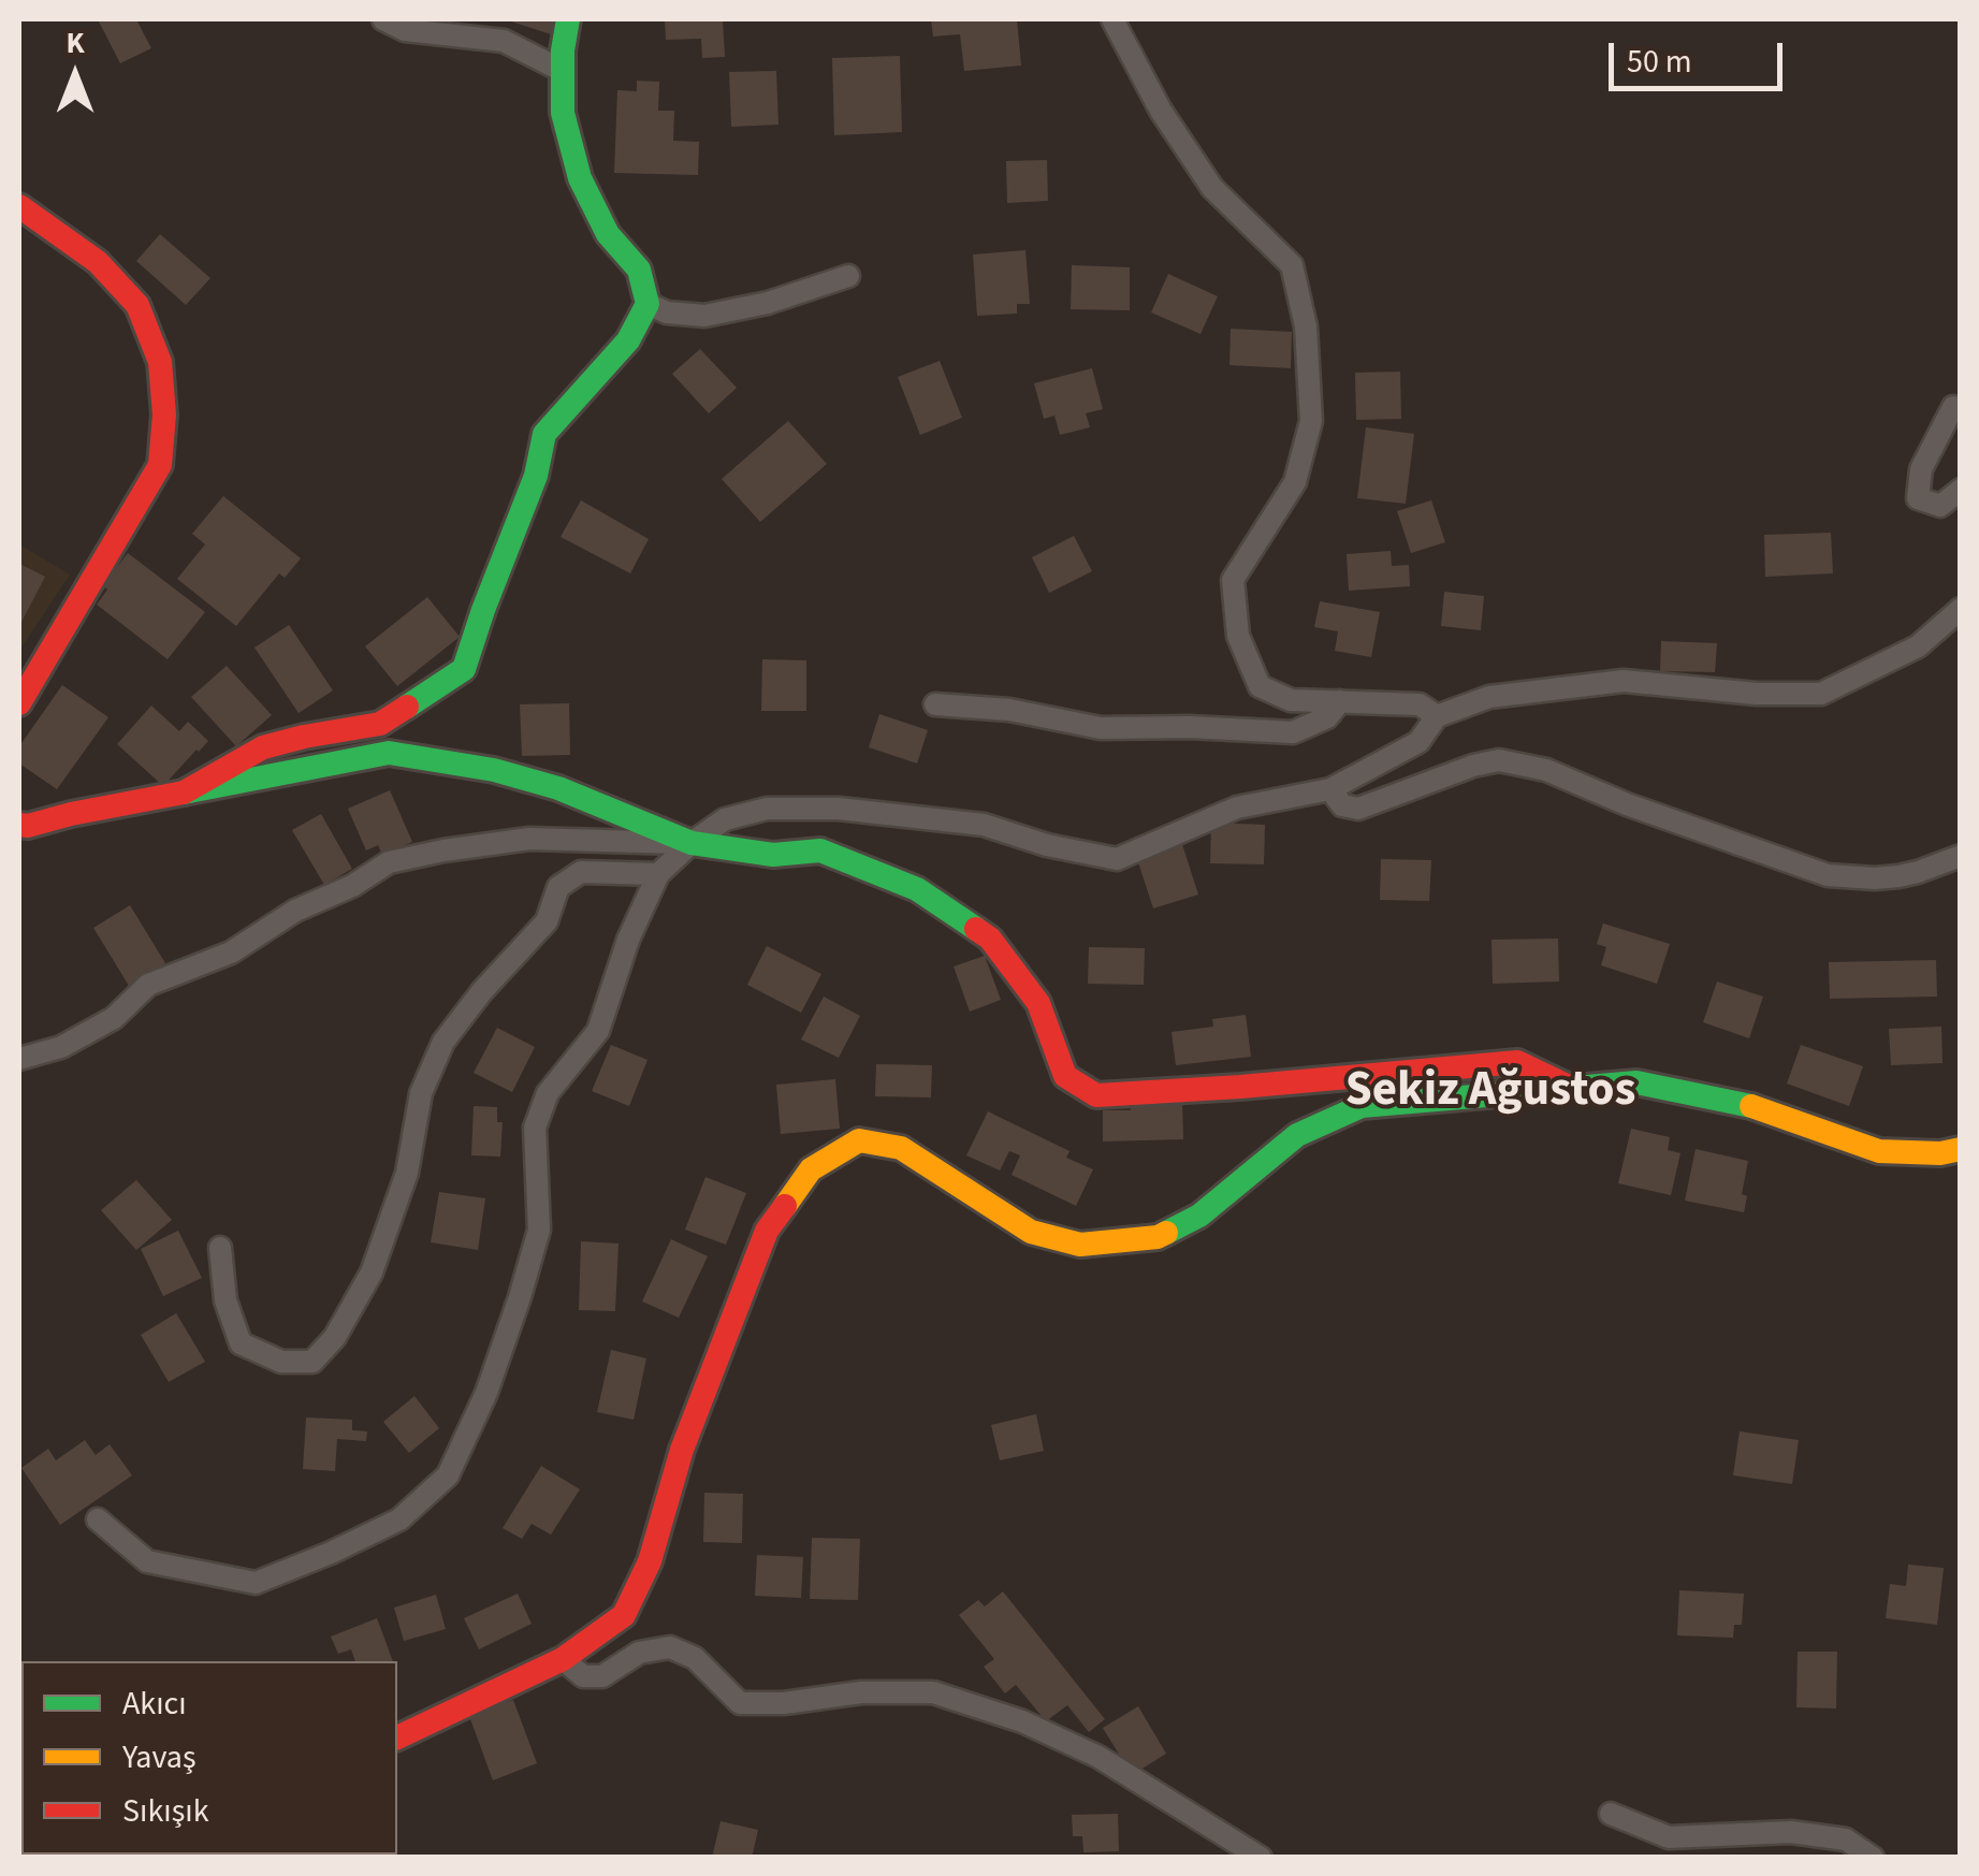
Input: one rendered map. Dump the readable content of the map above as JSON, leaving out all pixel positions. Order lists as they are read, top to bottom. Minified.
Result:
{"districts":["Sekiz Ağustos"],"legend":["Akıcı","Yavaş","Sıkışık"],"scale_bar":"50 m","north":"top"}
